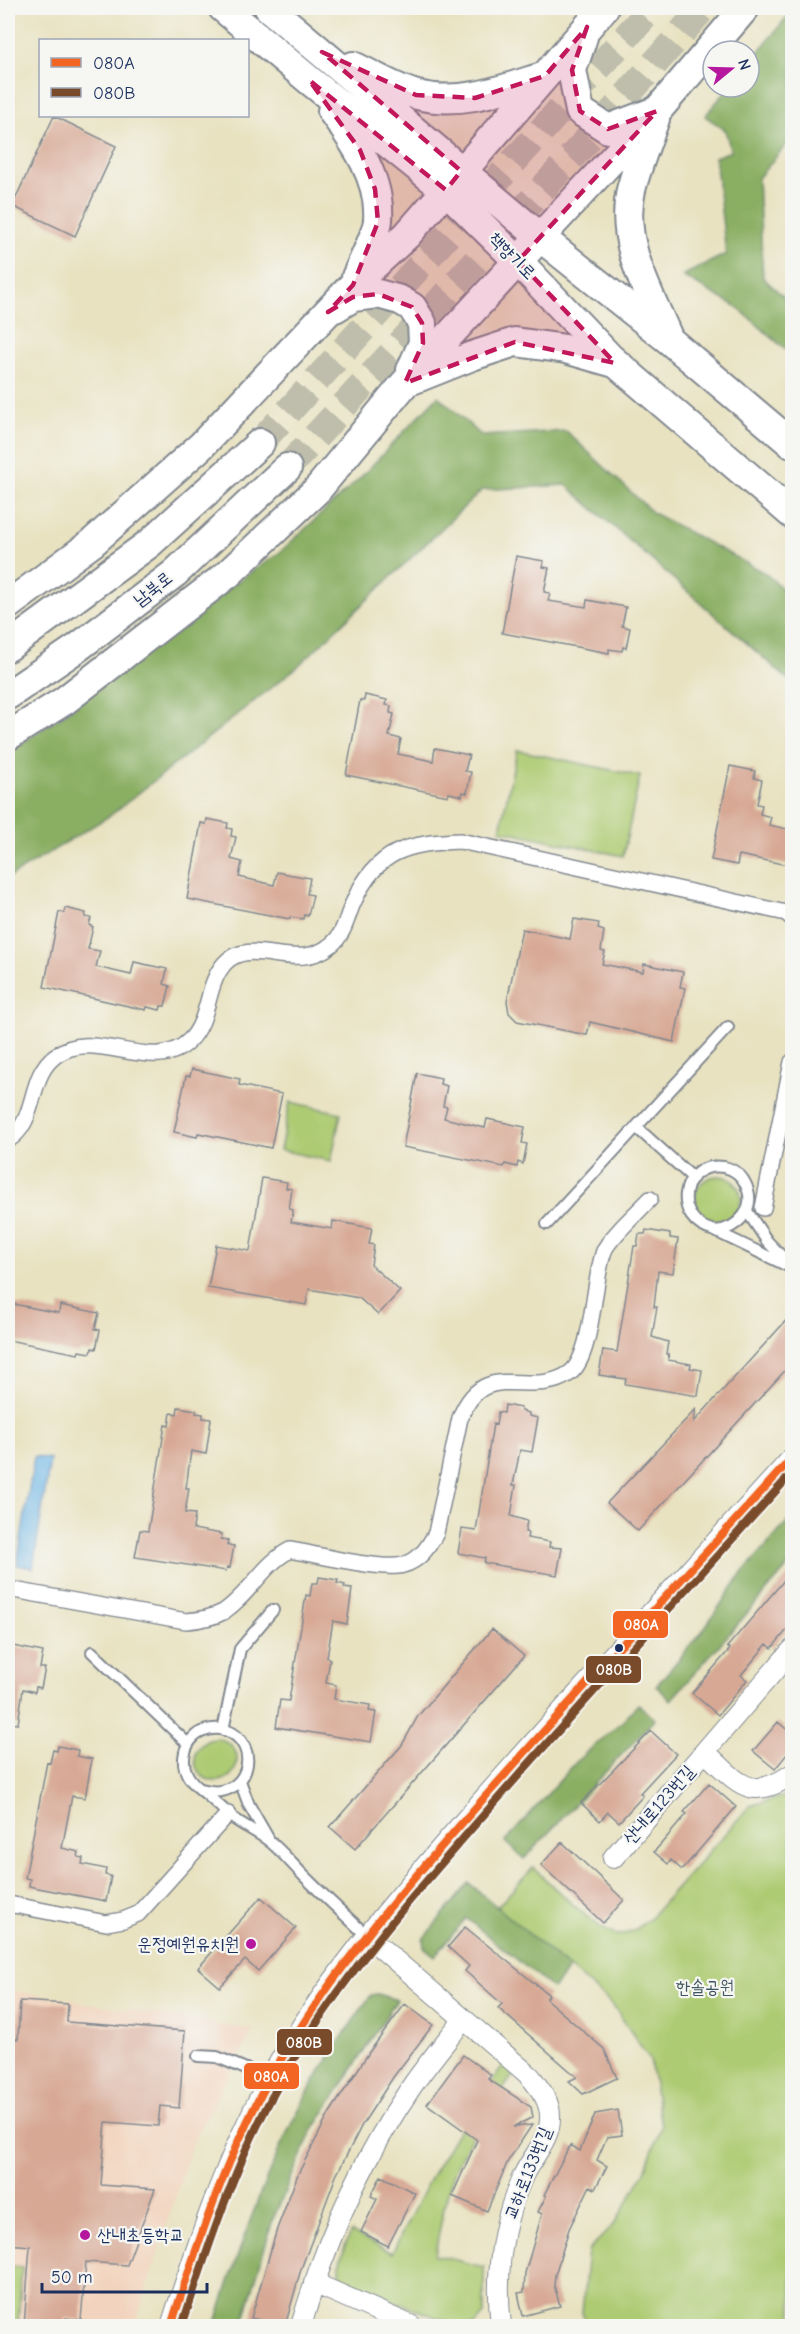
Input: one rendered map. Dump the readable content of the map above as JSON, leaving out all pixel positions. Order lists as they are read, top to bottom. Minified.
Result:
{"streets":{"main road":["책향기로","남북로"],"street":["산내로123번길","교하로133번길"]},"parks":["한솔공원"],"places":["운정예원유치원","산내초등학교"],"lines":["transit line 080A","transit line 080B"],"legend":["080A","080B"],"scale_bar":"50 m","north":"right"}
